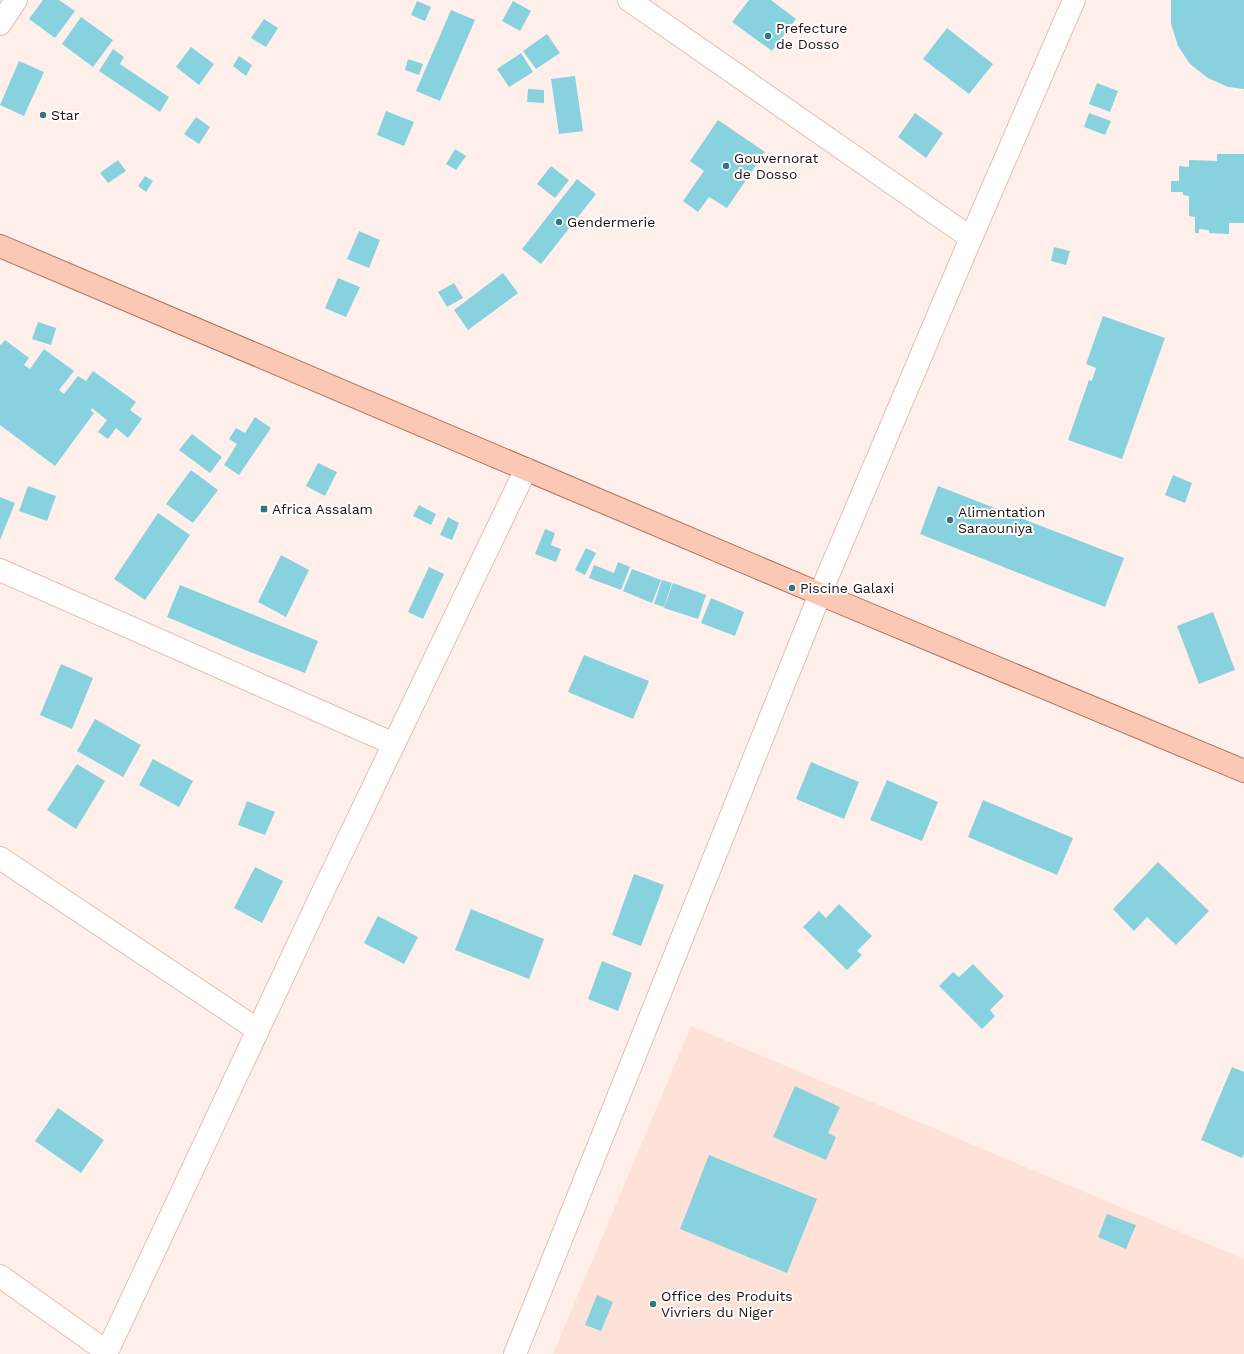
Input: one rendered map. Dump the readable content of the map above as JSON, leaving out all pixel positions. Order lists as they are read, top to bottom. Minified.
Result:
{"places":{"other":["Prefecture de Dosso","Star","Gouvernorat de Dosso","Gendermerie","Alimentation Saraouniya","Piscine Galaxi","Office des Produits Vivriers du Niger"],"transit":["Africa Assalam"]}}
